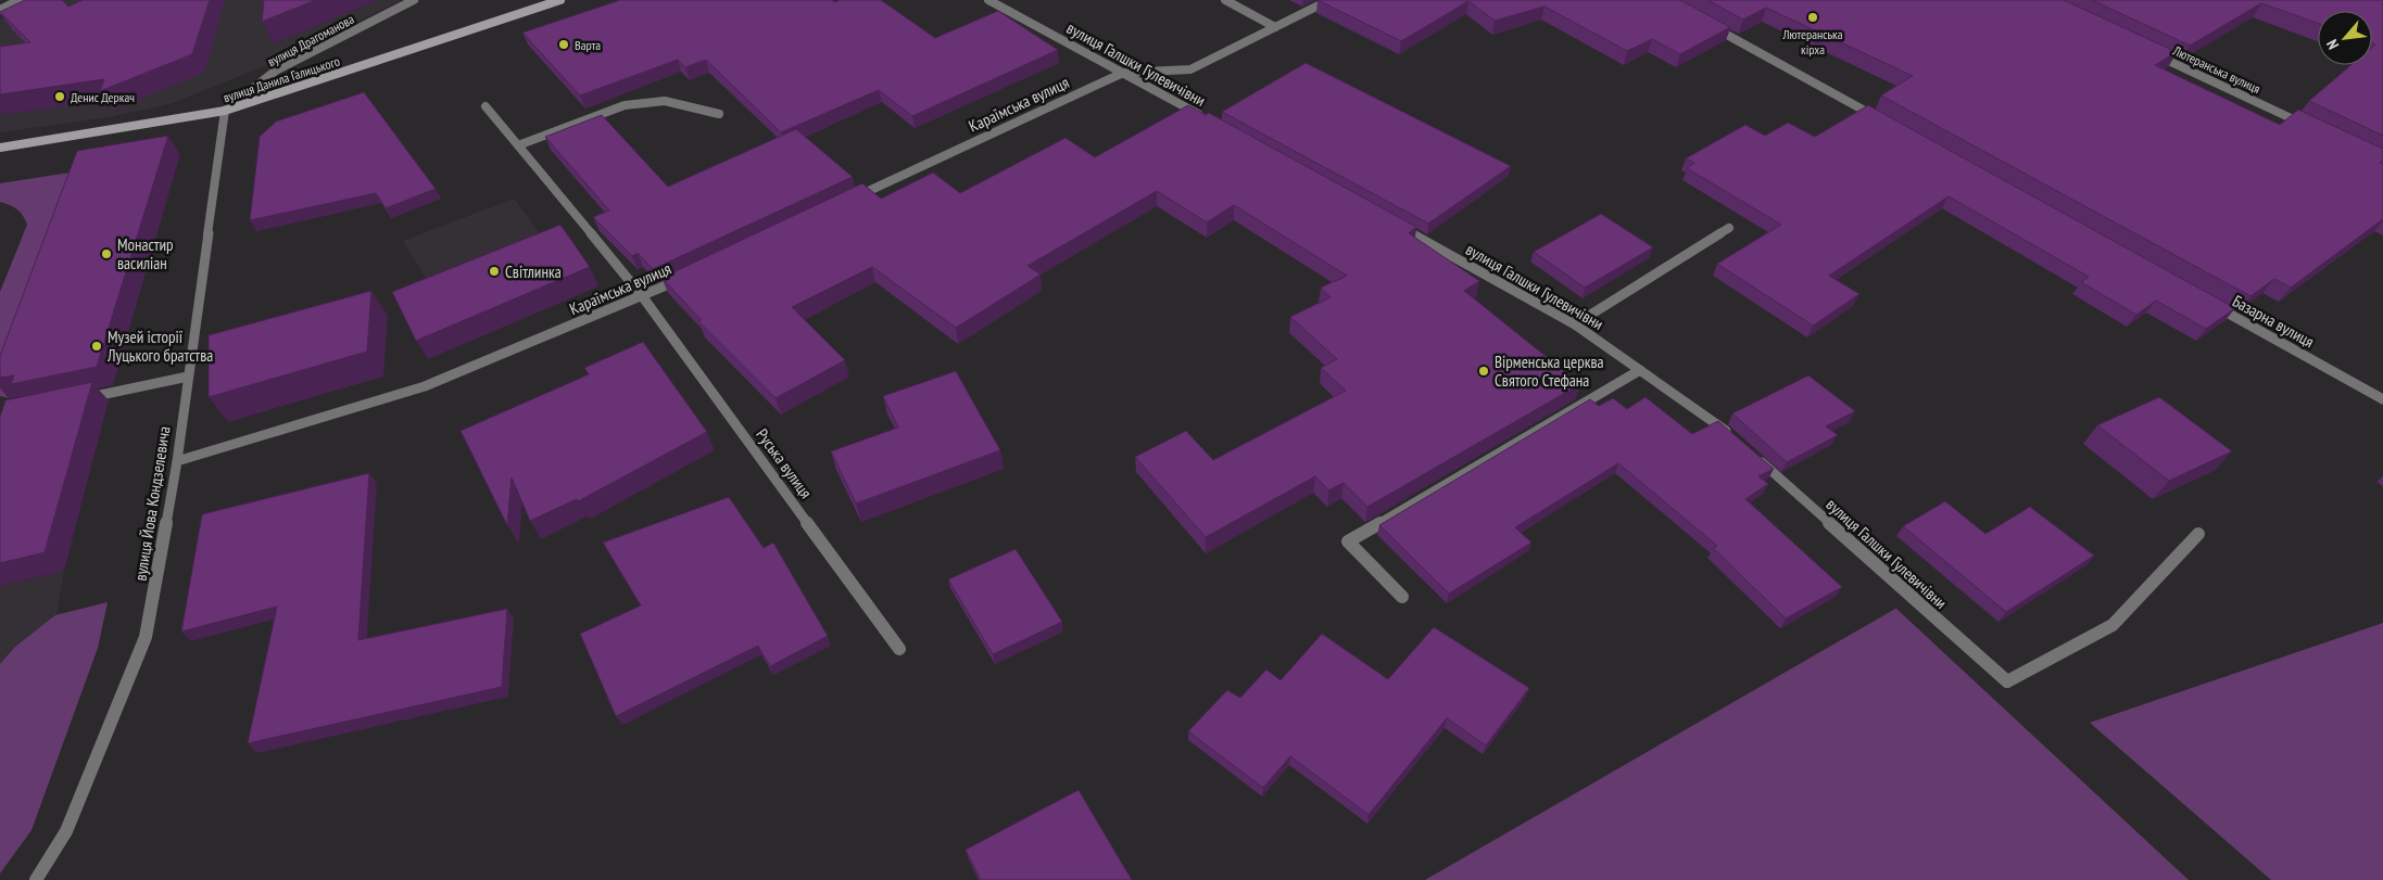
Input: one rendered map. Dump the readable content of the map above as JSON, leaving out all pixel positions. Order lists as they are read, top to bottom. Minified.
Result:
{"streets":{"main road":["вулиця Данила Галицького"],"street":["вулиця Драгоманова","вулиця Галшки Гулевичівни","Лютеранська вулиця","Караїмська вулиця","Базарна вулиця","Руська вулиця","вулиця Йова Кондзелевича"]},"crossings":[["вулиця Драгоманова","вулиця Данила Галицького"],["вулиця Драгоманова","вулиця Йова Кондзелевича"],["вулиця Галшки Гулевичівни","Караїмська вулиця"],["вулиця Данила Галицького","вулиця Йова Кондзелевича"],["Караїмська вулиця","Руська вулиця"],["Караїмська вулиця","вулиця Йова Кондзелевича"]],"places":["Лютеранська кірха","Варта","Денис Деркач","Монастир василіан","Світлинка","Музей історії Луцького братства","Вірменська церква Святого Стефана"],"north":"bottom left"}
